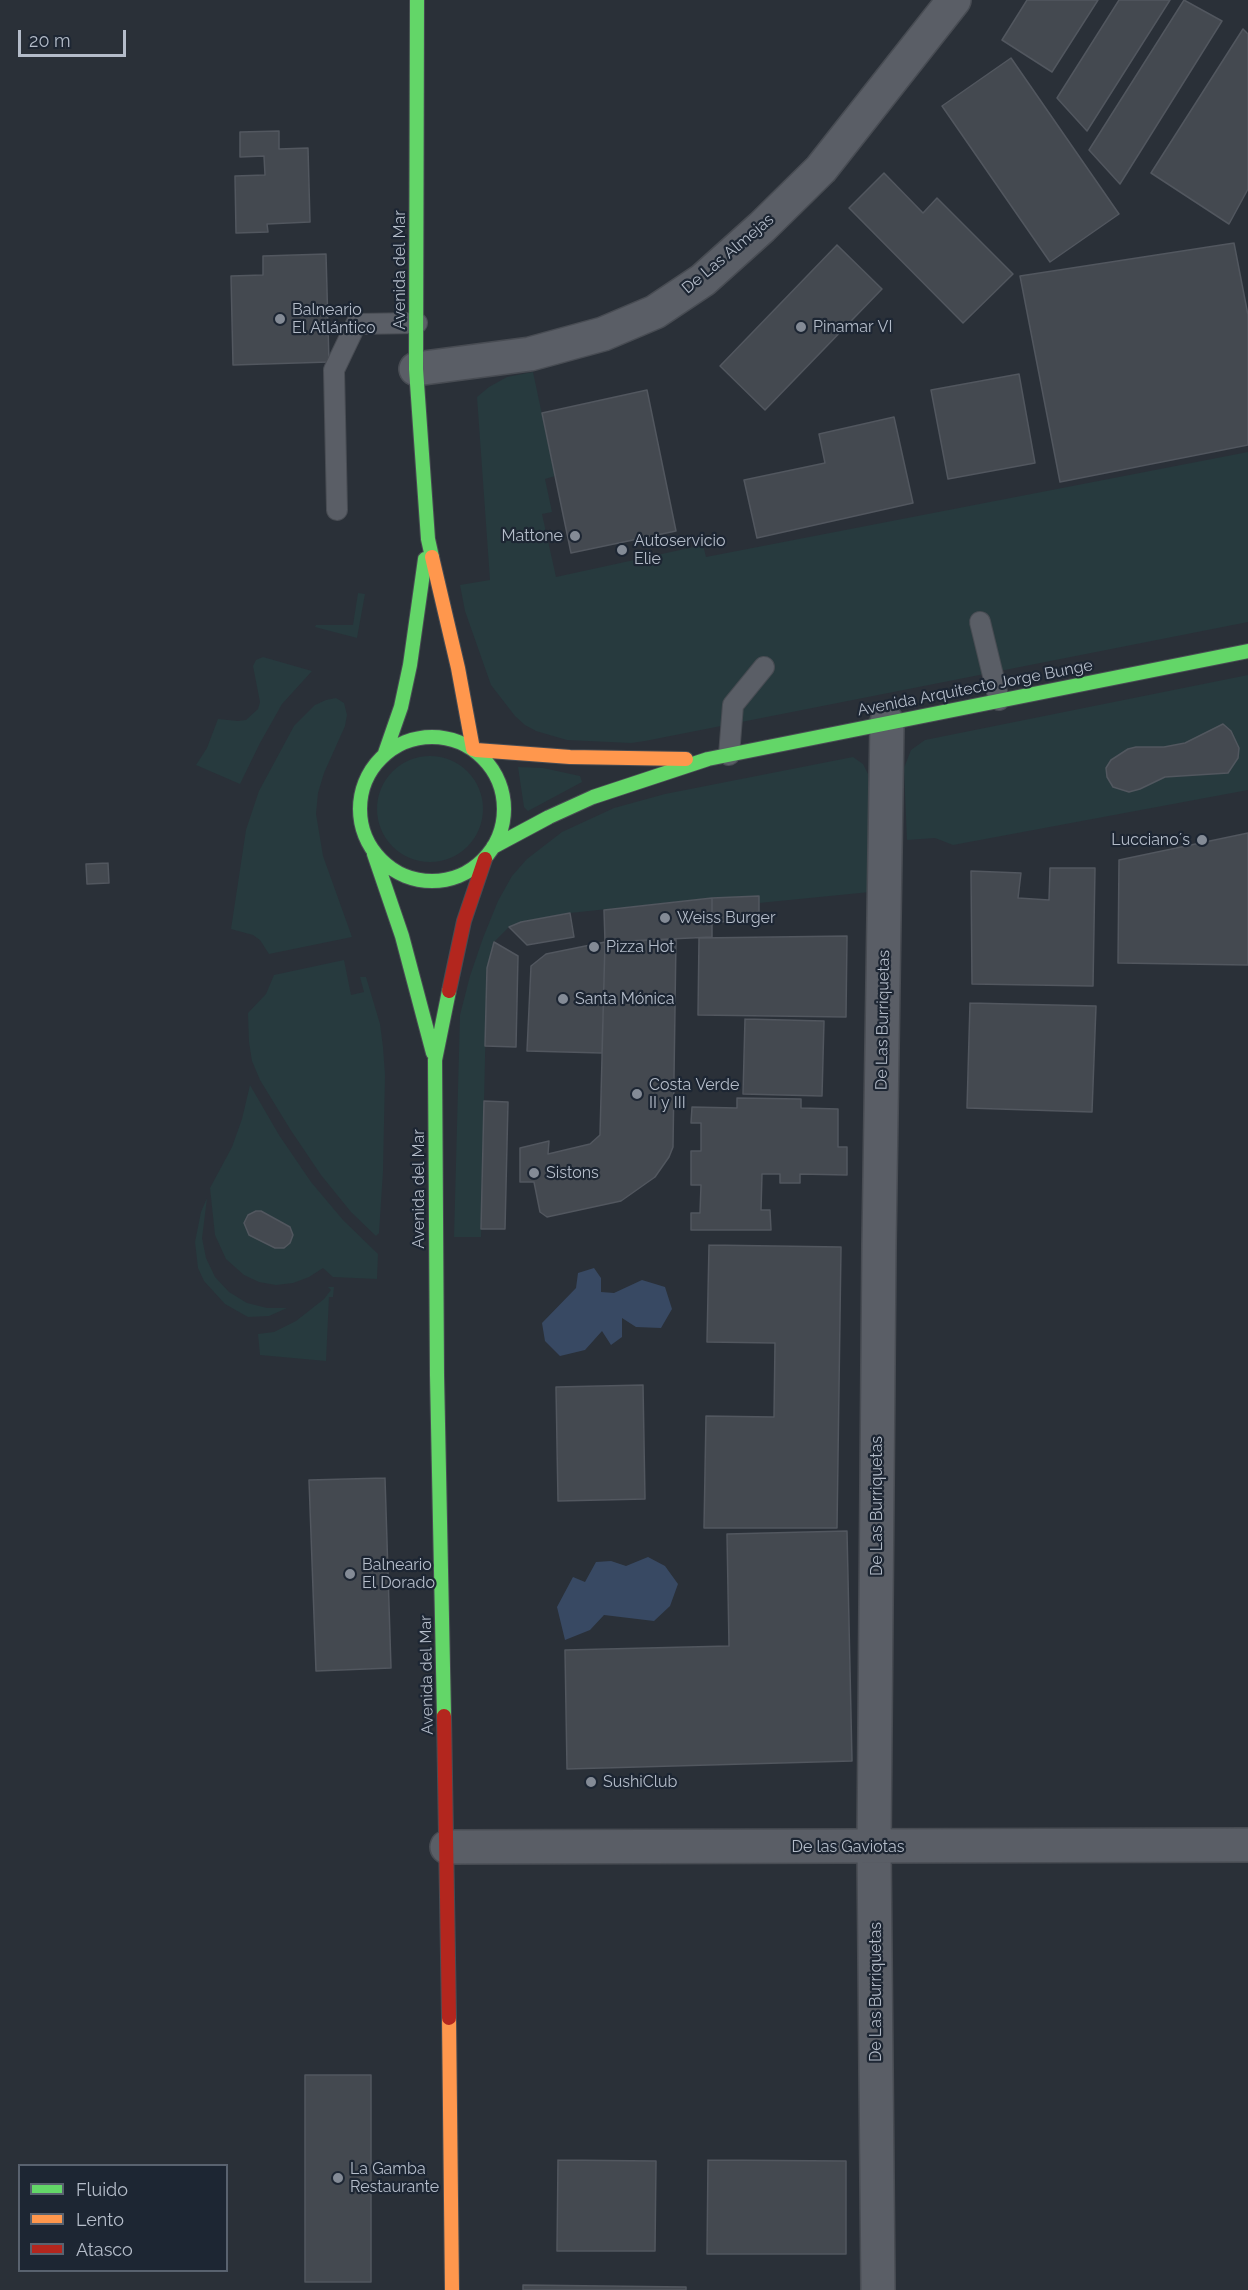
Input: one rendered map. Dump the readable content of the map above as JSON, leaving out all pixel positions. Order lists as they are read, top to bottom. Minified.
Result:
{"streets":{"main road":["Avenida del Mar","Avenida Arquitecto Jorge Bunge"],"street":["De Las Almejas","De Las Burriquetas","De las Gaviotas"]},"crossings":[["De Las Almejas","Avenida del Mar"],["Avenida del Mar","Avenida Arquitecto Jorge Bunge"],["Avenida del Mar","De las Gaviotas"],["Avenida Arquitecto Jorge Bunge","De Las Burriquetas"],["De Las Burriquetas","De las Gaviotas"]],"places":["Balneario El Atlántico","Pinamar VI","Mattone","Autoservicio Elie","Lucciano´s","Weiss Burger","Pizza Hot","Santa Mónica","Costa Verde II y III","Sistons","Balneario El Dorado","SushiClub","La Gamba Restaurante"],"legend":["Fluido","Lento","Atasco"],"scale_bar":"20 m"}
